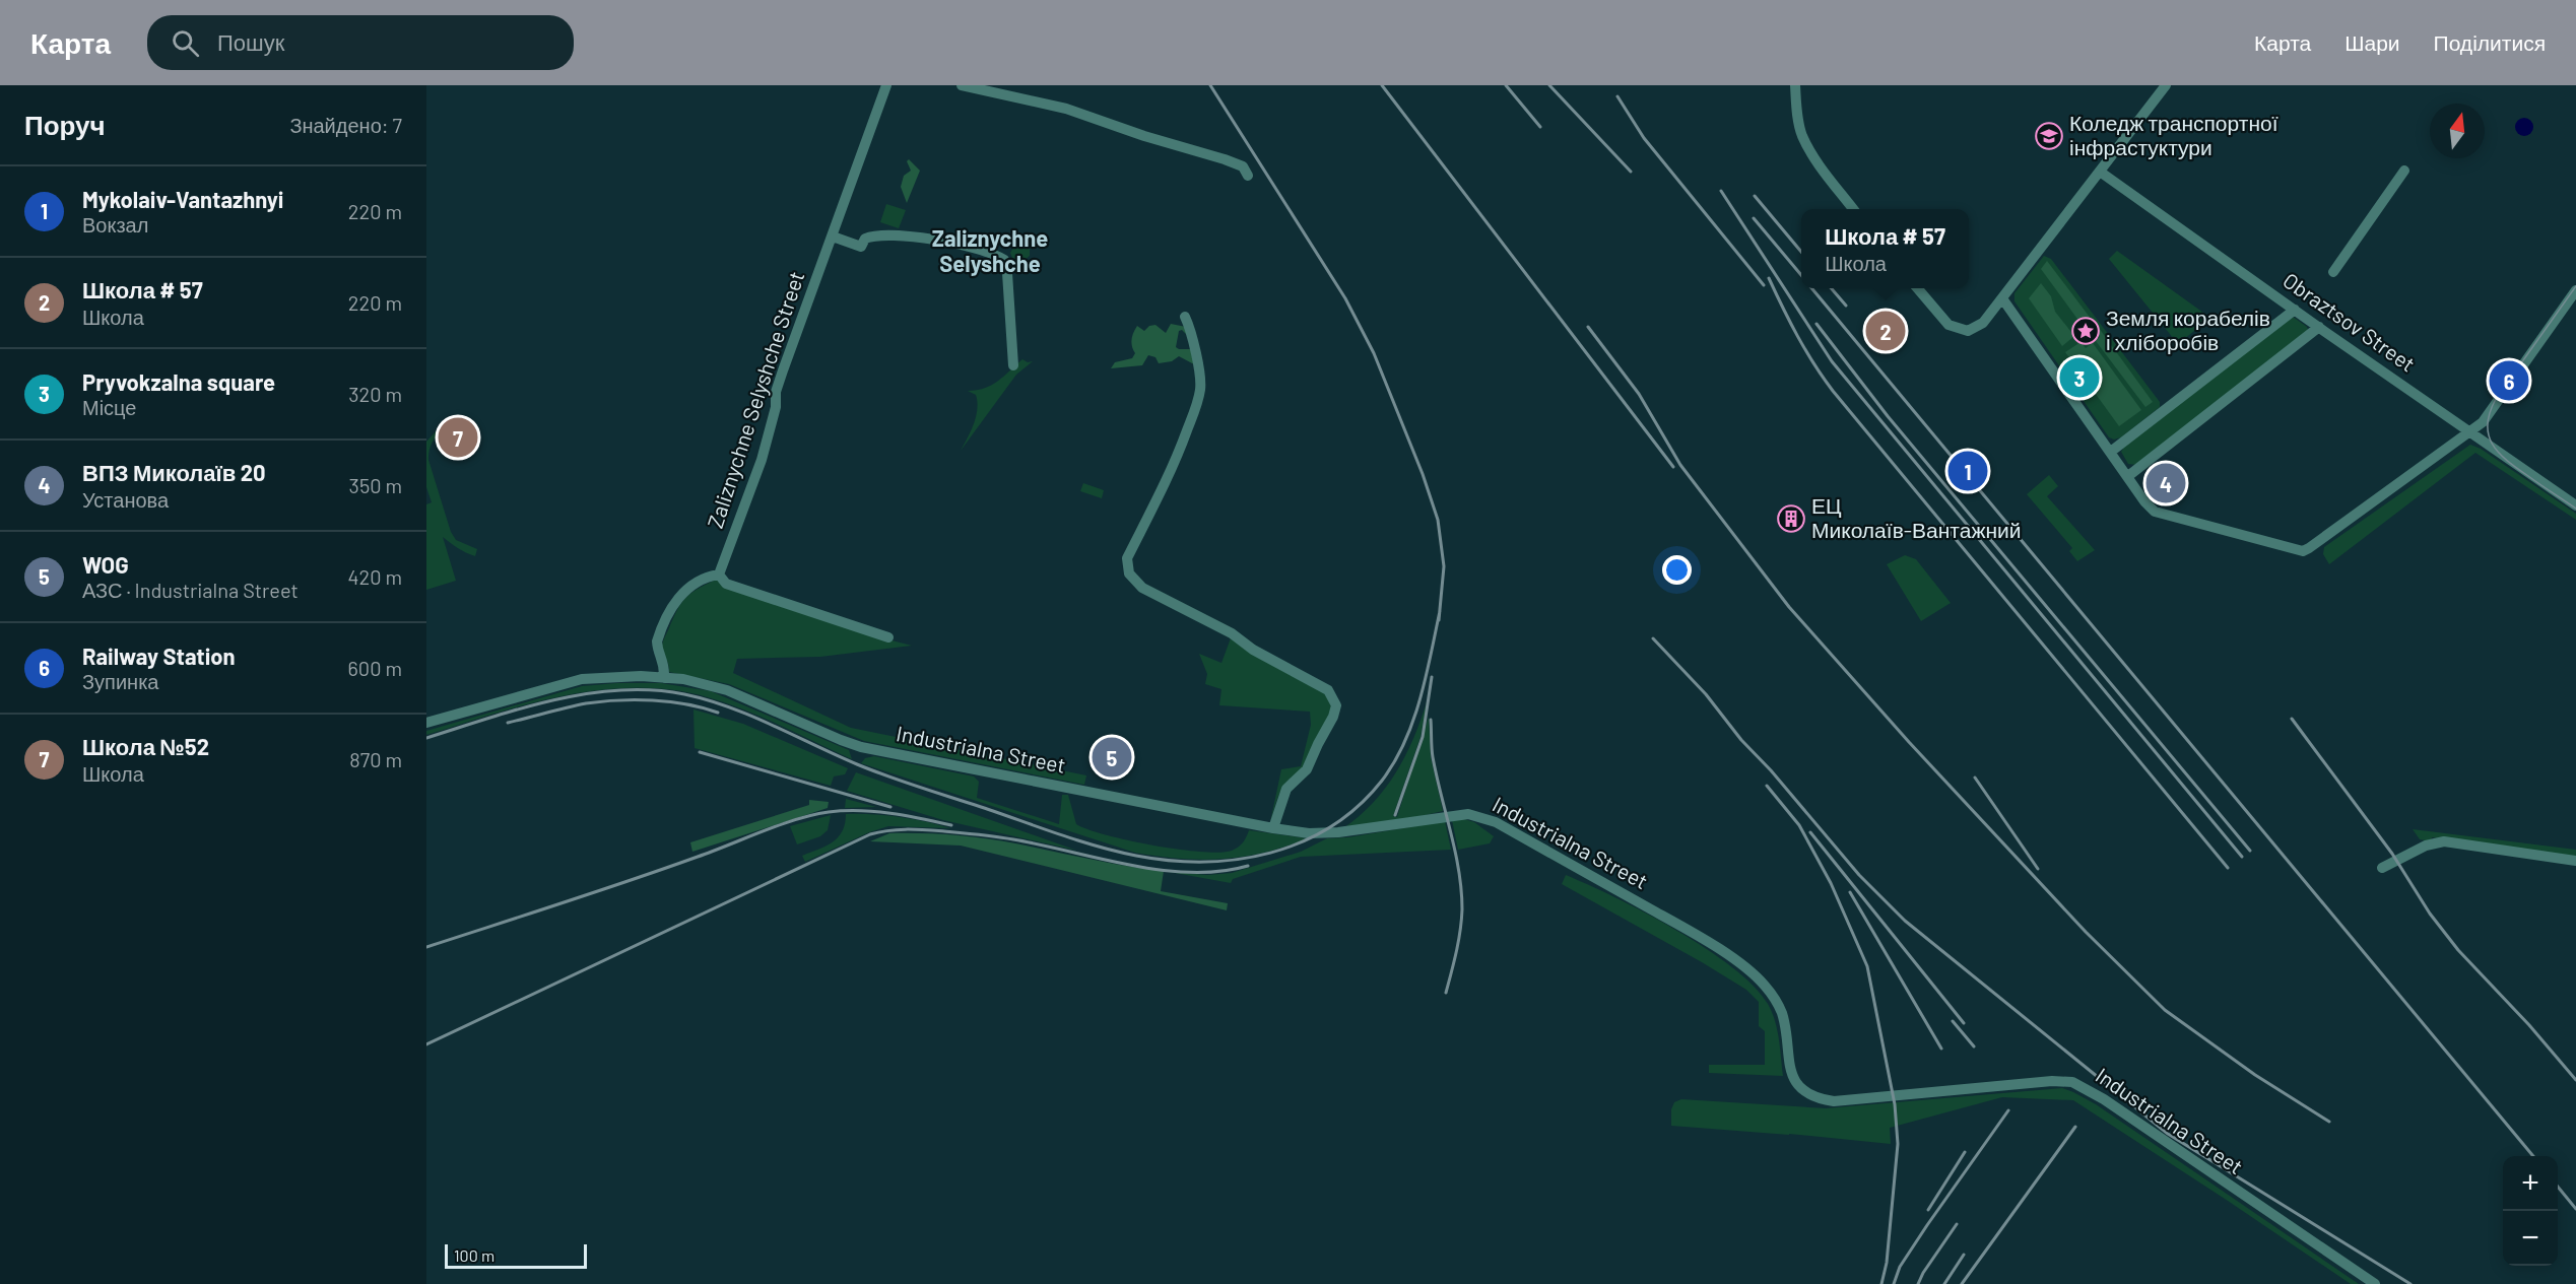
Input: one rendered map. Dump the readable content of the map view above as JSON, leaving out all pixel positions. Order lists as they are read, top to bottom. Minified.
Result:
{"streets":{"street":["Obraztsov Street","Zaliznychne Selyshche Street","Industrialna Street"]},"districts":["Zaliznychne Selyshche"],"places":{"school or university":["Коледж транспортної інфрастуктури"],"place":["Земля корабелів і хліборобів"],"building":["ЕЦ Миколаїв-Вантажний"]},"scale_bar":"100 m","north":"top","page":{"header":"Карта","search":"Пошук","nav":["Карта","Шари","Поділитися"],"heading":["Поруч","Знайдено: 7"],"list":[{"mark":"1","name":"Mykolaiv-Vantazhnyi","note":"Вокзал","value":"220 m"},{"mark":"2","name":"Школа # 57","note":"Школа","value":"220 m"},{"mark":"3","name":"Pryvokzalna square","note":"Місце","value":"320 m"},{"mark":"4","name":"ВПЗ Миколаїв 20","note":"Установа","value":"350 m"},{"mark":"5","name":"WOG","note":"АЗС · Industrialna Street","value":"420 m"},{"mark":"6","name":"Railway Station","note":"Зупинка","value":"600 m"},{"mark":"7","name":"Школа №52","note":"Школа","value":"870 m"}],"popup":["Школа # 57","Школа"],"pins":["2","3","6","7","1","4","5"],"map_buttons":["+","−"],"scale":"100 m"}}
